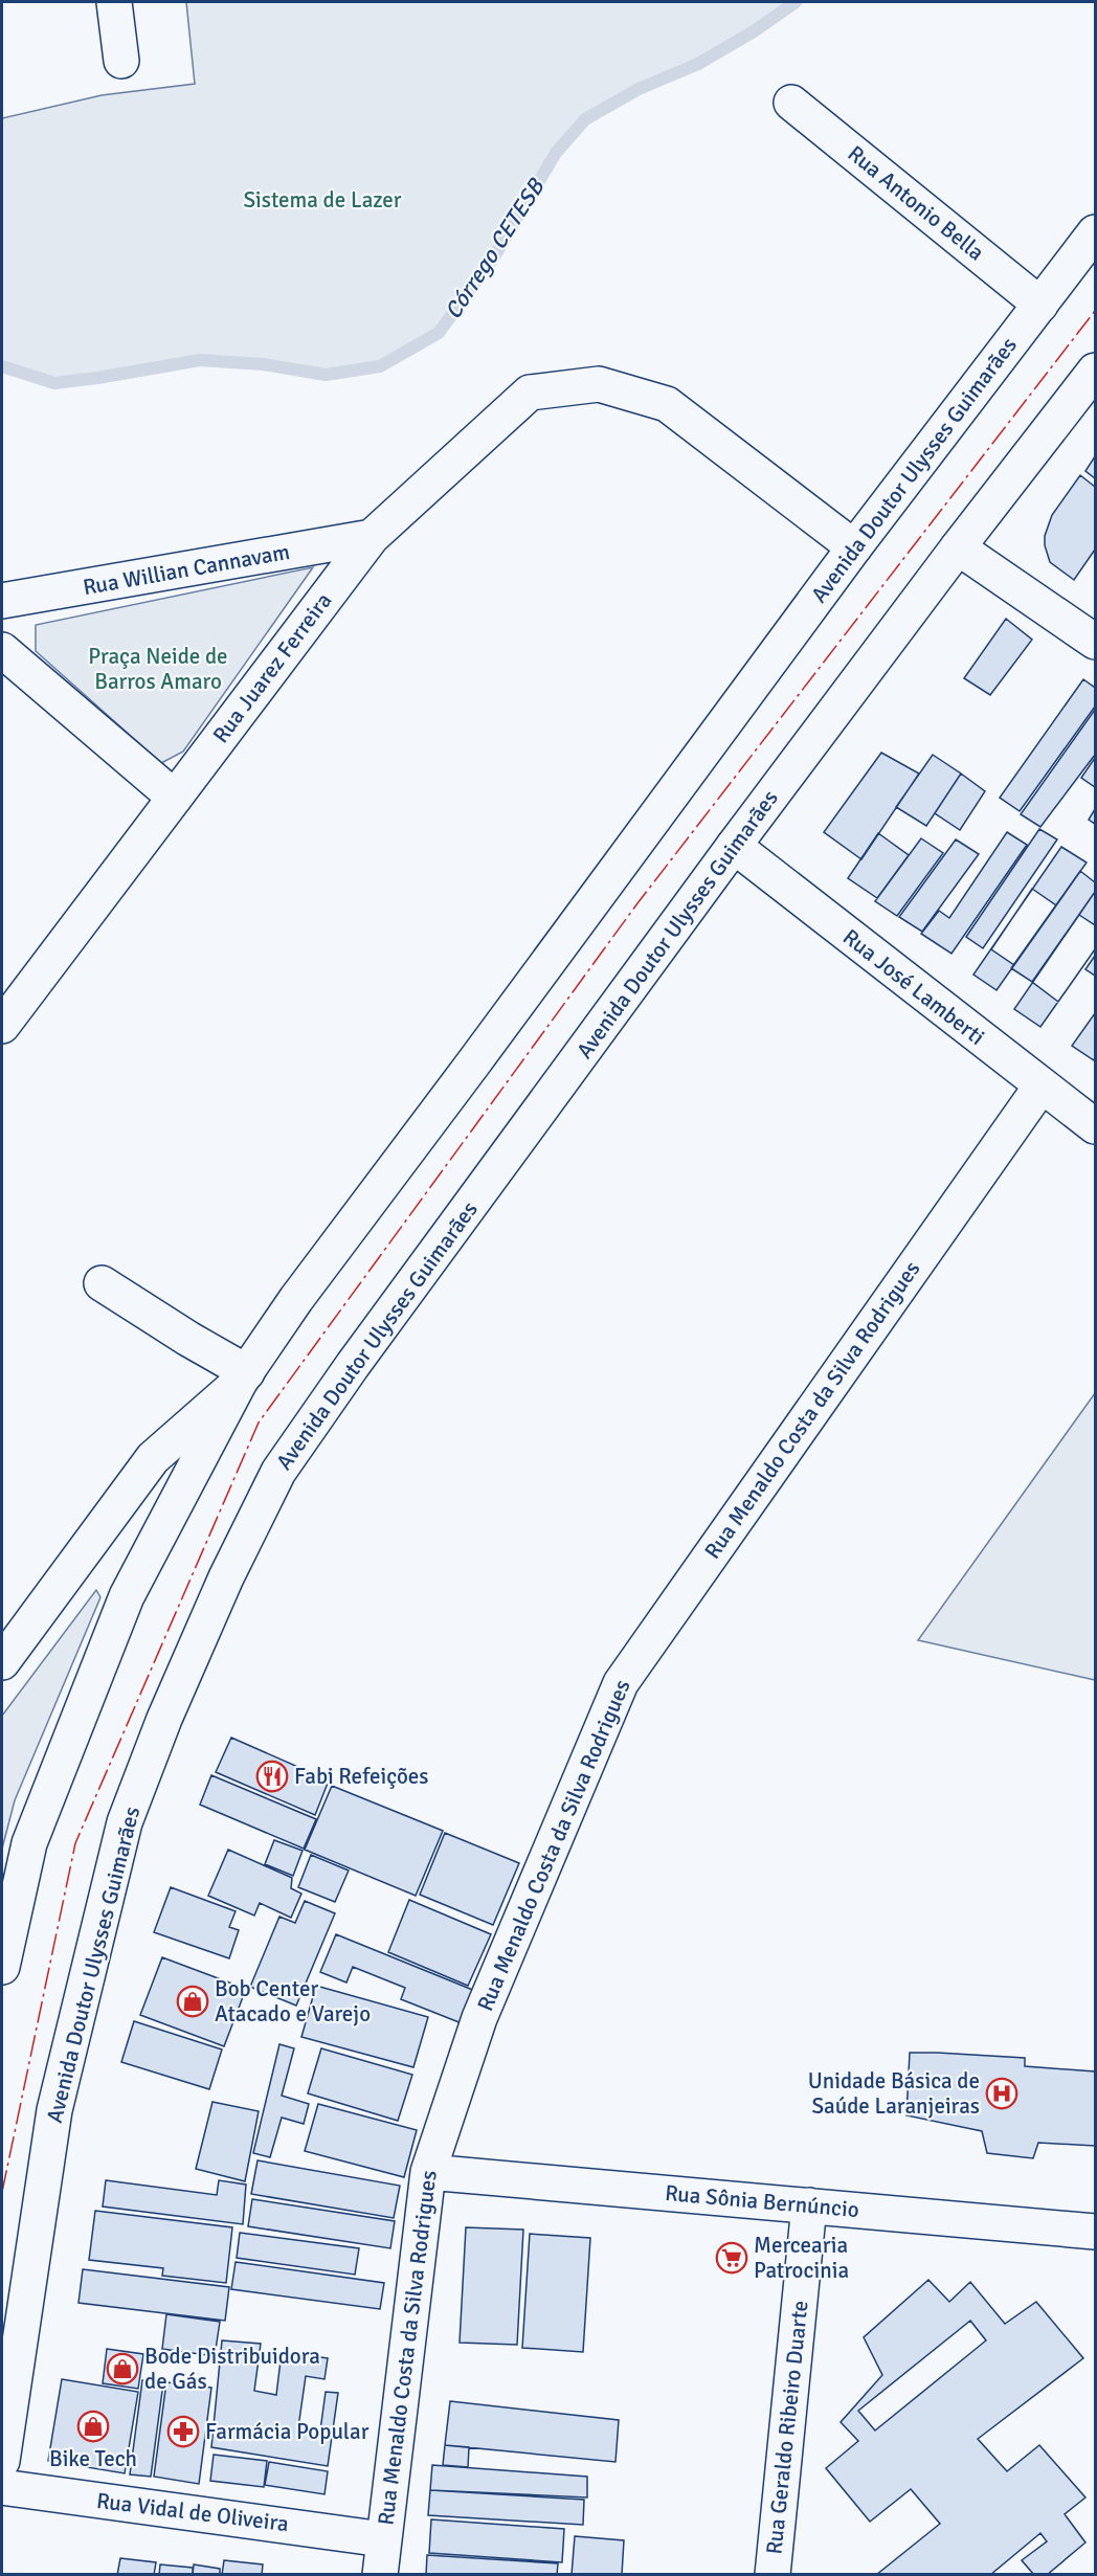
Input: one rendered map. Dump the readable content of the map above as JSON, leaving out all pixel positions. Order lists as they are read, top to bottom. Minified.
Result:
{"streets":{"street":["Rua Antonio Bella","Avenida Doutor Ulysses Guimarães","Rua Willian Cannavam","Rua Juarez Ferreira","Rua José Lamberti","Rua Menaldo Costa da Silva Rodrigues","Rua Sônia Bernúncio","Rua Geraldo Ribeiro Duarte","Rua Vidal de Oliveira"]},"crossings":[["Rua Antonio Bella","Avenida Doutor Ulysses Guimarães"],["Avenida Doutor Ulysses Guimarães","Rua Juarez Ferreira"],["Avenida Doutor Ulysses Guimarães","Rua José Lamberti"],["Rua Willian Cannavam","Rua Juarez Ferreira"],["Rua José Lamberti","Rua Menaldo Costa da Silva Rodrigues"],["Rua Menaldo Costa da Silva Rodrigues","Rua Sônia Bernúncio"],["Rua Menaldo Costa da Silva Rodrigues","Rua Vidal de Oliveira"],["Rua Sônia Bernúncio","Rua Geraldo Ribeiro Duarte"]],"water":["Córrego CETESB"],"parks":["Sistema de Lazer","Praça Neide de Barros Amaro"],"places":{"restaurant":["Fabi Refeições"],"shop":["Bob Center Atacado e Varejo","Bode Distribuidora de Gás","Bike Tech"],"hospital":["Unidade Básica de Saúde Laranjeiras"],"supermarket":["Mercearia Patrocinia"],"pharmacy":["Farmácia Popular"]}}
